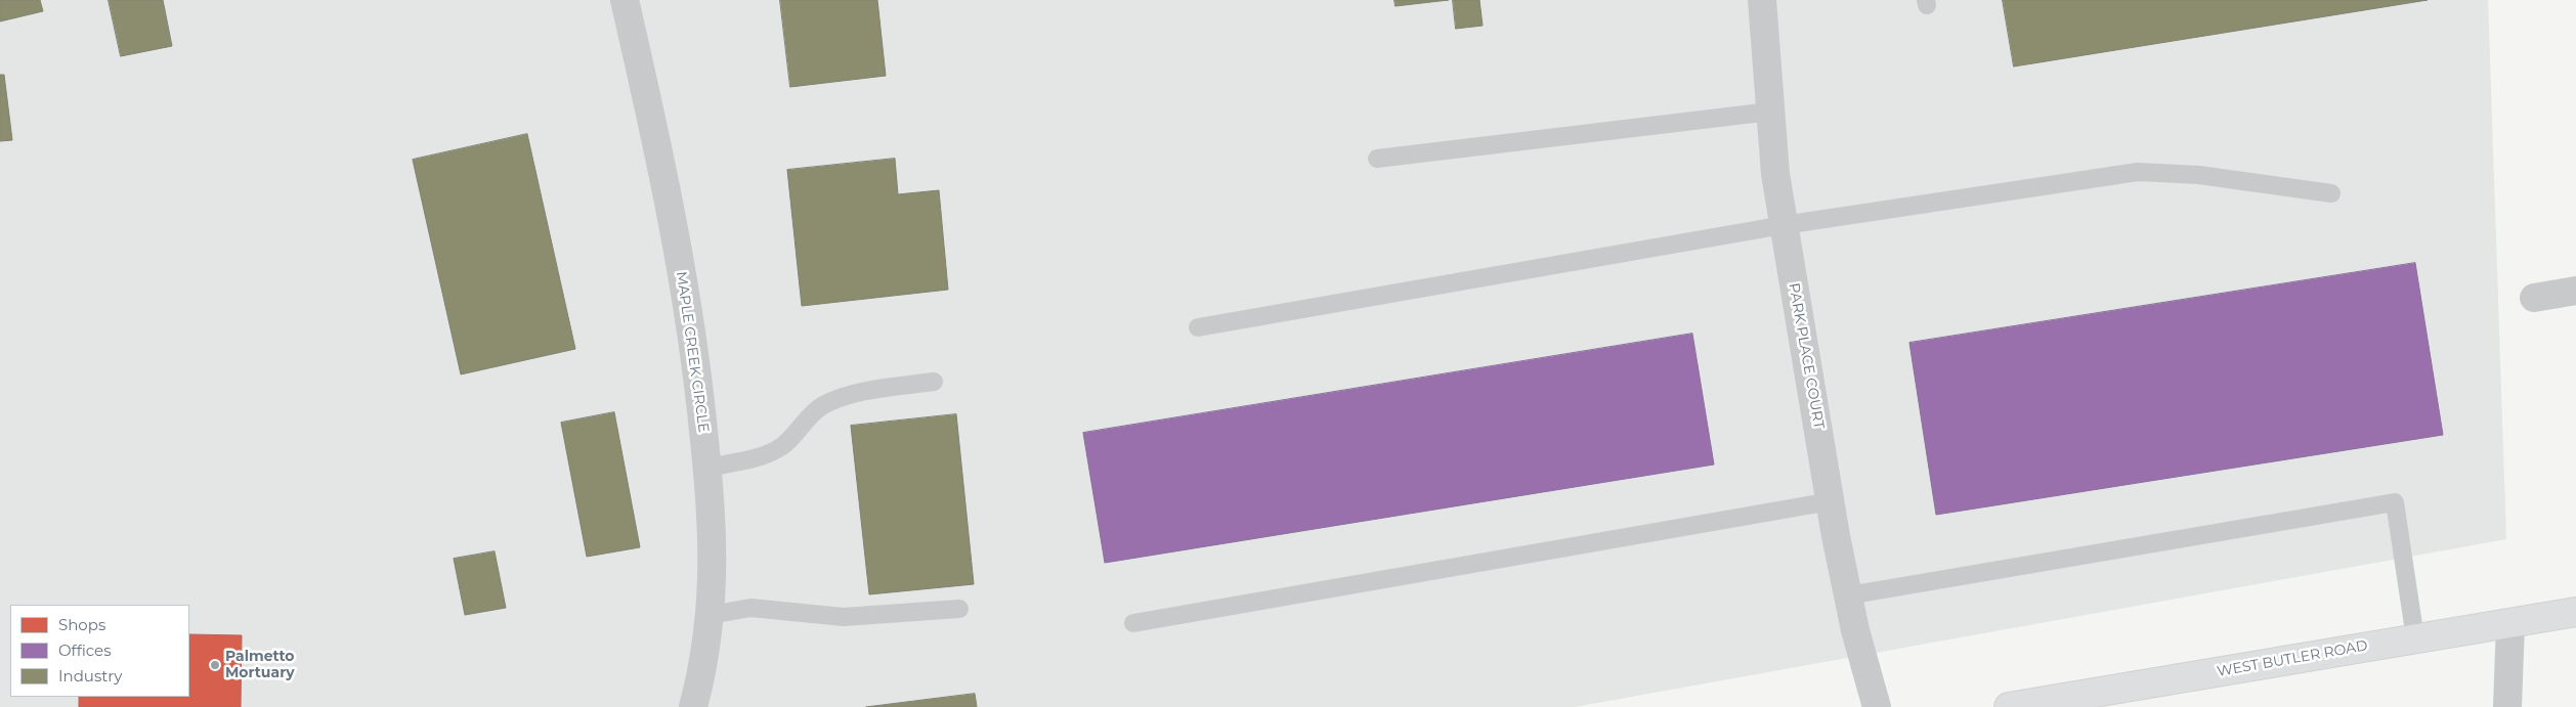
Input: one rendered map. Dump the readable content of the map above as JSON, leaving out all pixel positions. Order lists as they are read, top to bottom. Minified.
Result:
{"streets":{"main road":["WEST BUTLER ROAD"],"street":["MAPLE CREEK CIRCLE","PARK PLACE COURT"]},"places":["Palmetto Mortuary"],"legend":["Shops","Offices","Industry"]}
